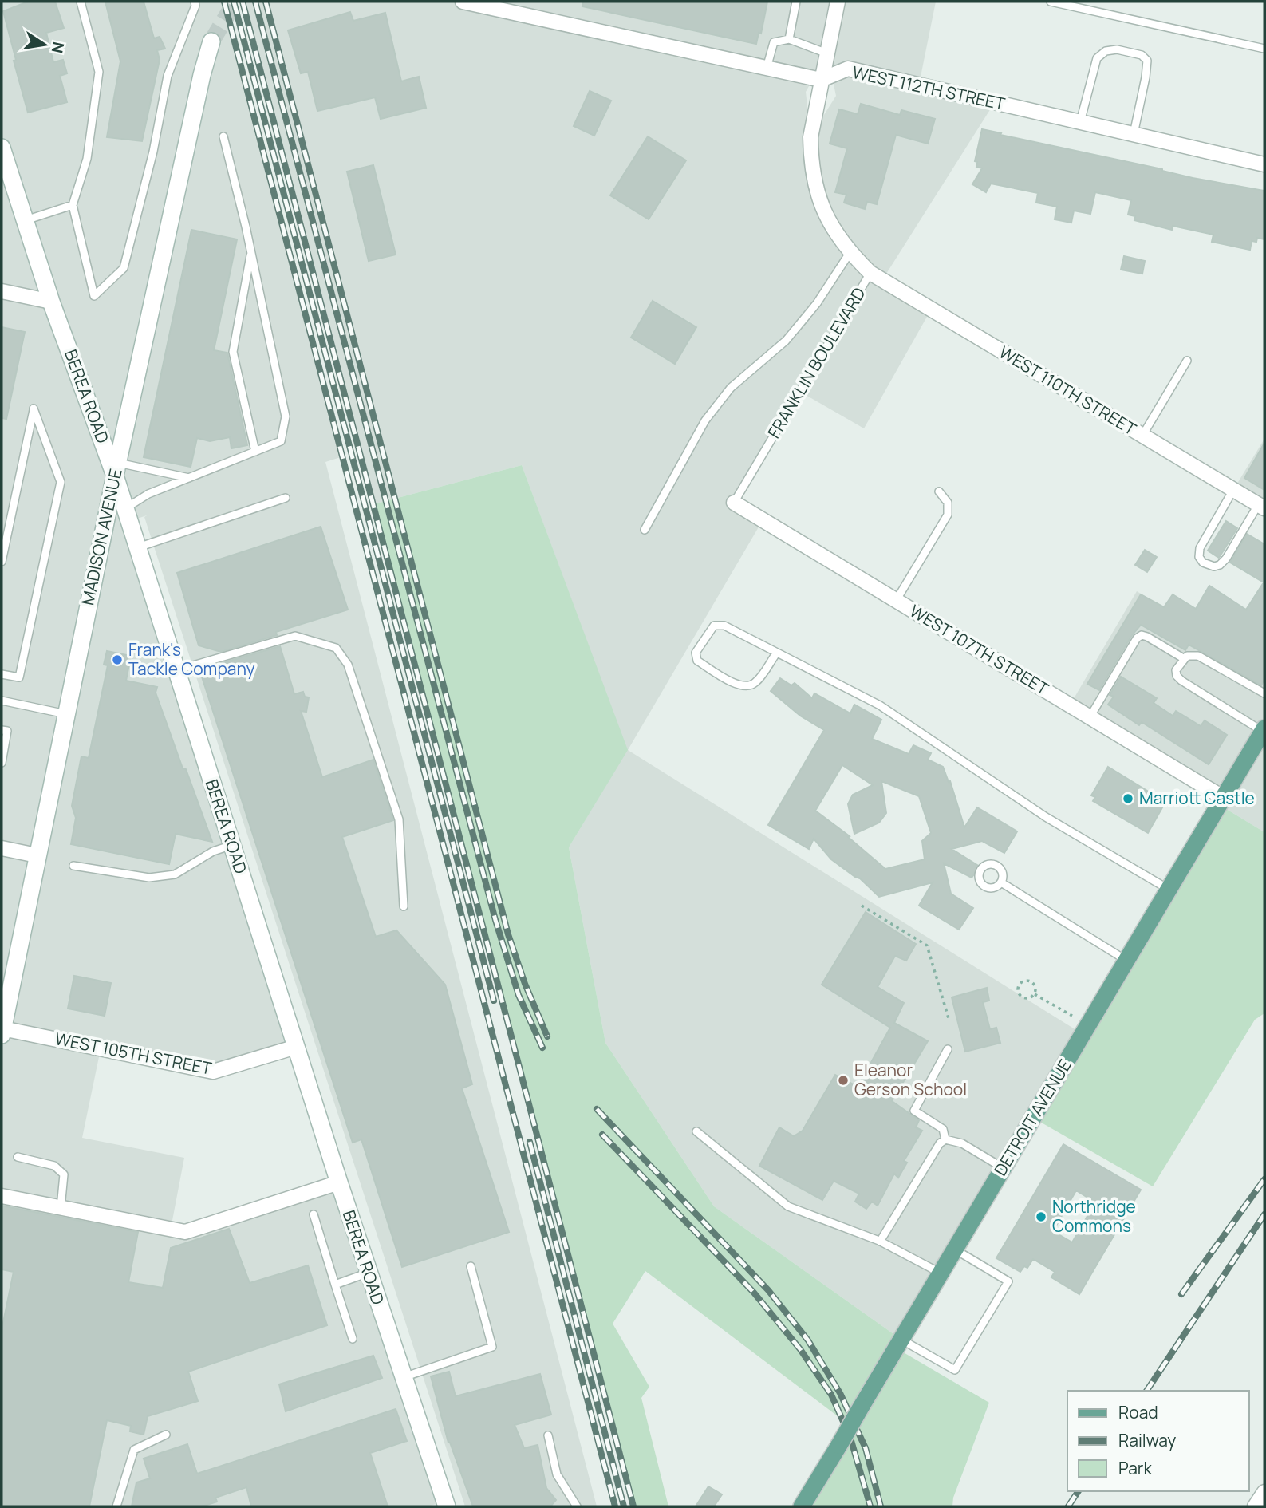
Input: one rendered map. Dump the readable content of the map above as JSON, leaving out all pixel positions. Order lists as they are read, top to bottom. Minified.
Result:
{"streets":{"main road":["BEREA ROAD","MADISON AVENUE","DETROIT AVENUE"],"street":["WEST 112TH STREET","FRANKLIN BOULEVARD","WEST 110TH STREET","WEST 107TH STREET","WEST 105TH STREET"]},"crossings":[["WEST 112TH STREET","FRANKLIN BOULEVARD"],["FRANKLIN BOULEVARD","WEST 110TH STREET"],["FRANKLIN BOULEVARD","WEST 107TH STREET"],["BEREA ROAD","MADISON AVENUE"],["BEREA ROAD","WEST 105TH STREET"],["MADISON AVENUE","WEST 105TH STREET"],["WEST 107TH STREET","DETROIT AVENUE"]],"places":["Frank's Tackle Company","Marriott Castle","Eleanor Gerson School","Northridge Commons"],"legend":["Road","Railway","Park"],"north":"right"}
